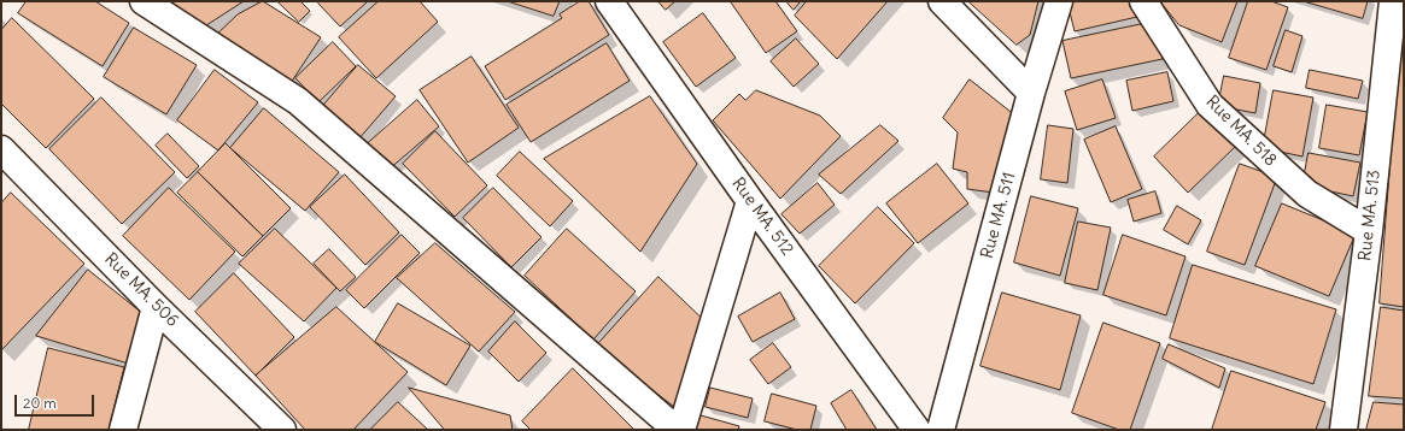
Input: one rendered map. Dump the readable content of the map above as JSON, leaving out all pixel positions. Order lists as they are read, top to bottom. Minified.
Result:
{"streets":{"street":["Rue MA. 518","Rue MA. 511","Rue MA. 513","Rue MA. 512","Rue MA. 506"]},"crossings":[["Rue MA. 518","Rue MA. 513"]],"scale_bar":"20 m"}
